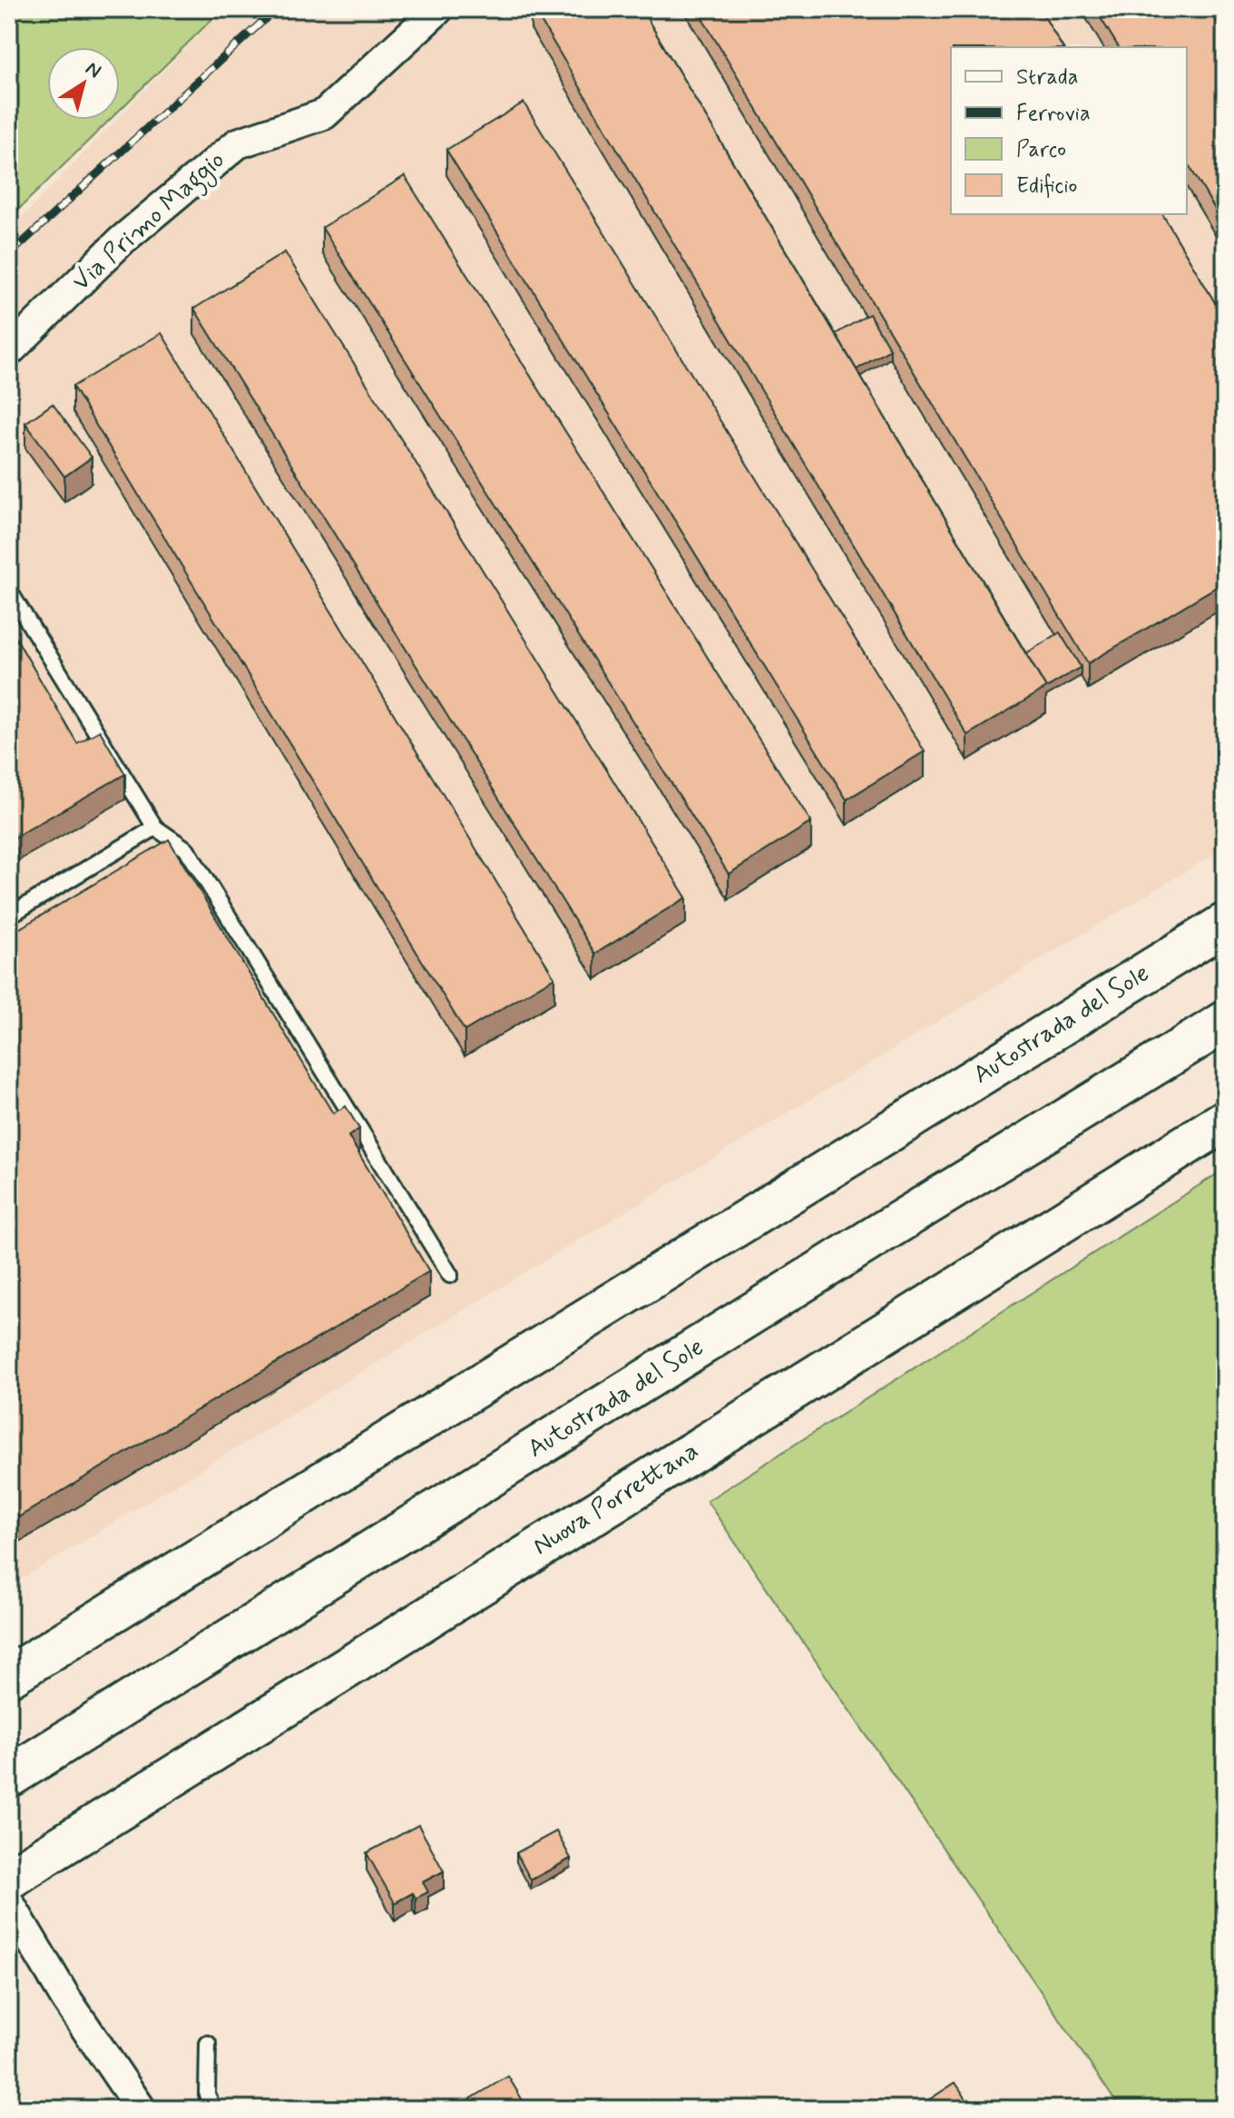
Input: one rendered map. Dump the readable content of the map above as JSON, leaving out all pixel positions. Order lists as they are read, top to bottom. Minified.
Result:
{"streets":{"highway":["Autostrada del Sole","Nuova Porrettana"],"street":["Via Primo Maggio"]},"legend":["Strada","Ferrovia","Parco","Edificio"],"north":"top right"}
